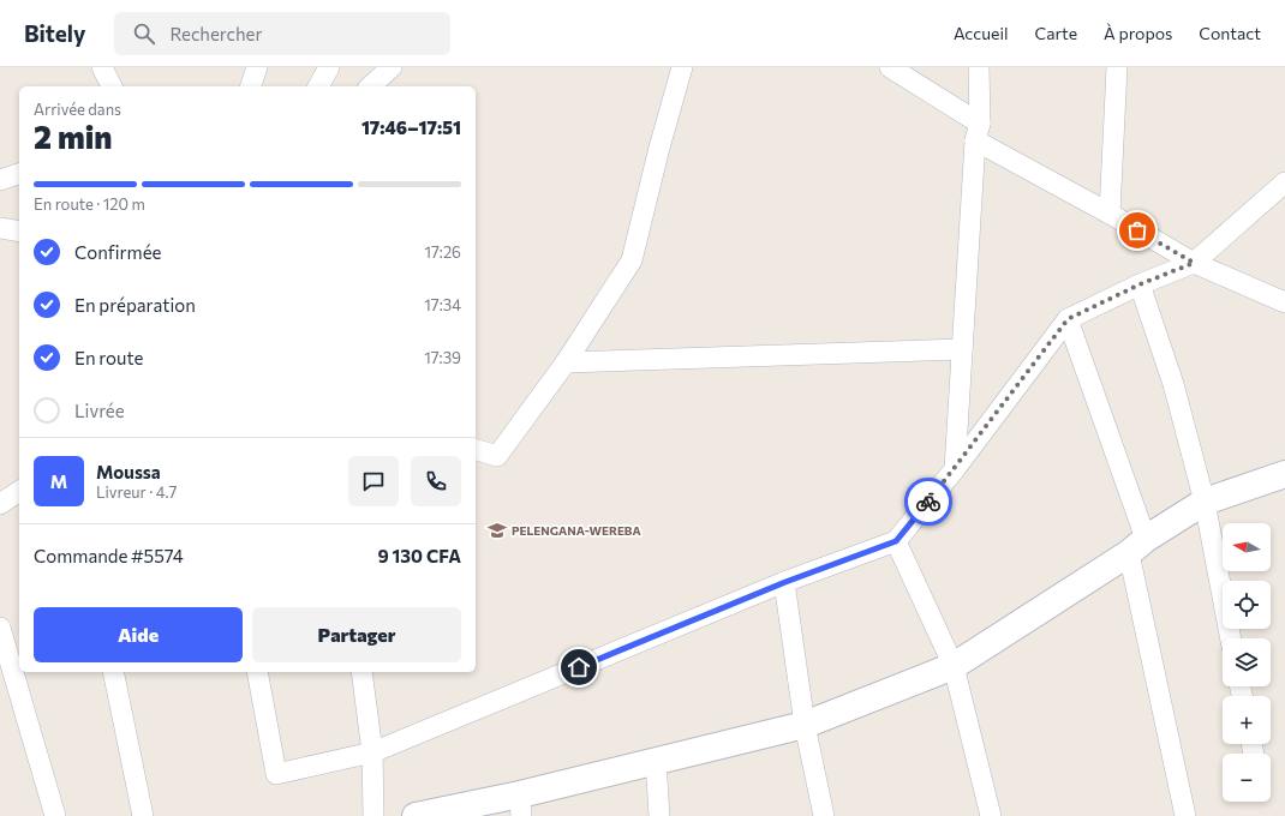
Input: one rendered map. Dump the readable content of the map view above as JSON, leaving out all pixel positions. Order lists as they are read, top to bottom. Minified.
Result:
{"places":{"school or university":["PELENGANA-WEREBA"]},"north":"left","page":{"header":"Bitely","search":"Rechercher","nav":["Accueil","Carte","À propos","Contact"],"heading":["2 min","Arrivée dans","17:46–17:51"],"panel":["Moussa","Livreur · 4.7","Commande #5574","9 130 CFA"],"bar":"En route · 120 m","list":[["Confirmée","17:26"],["En préparation","17:34"],["En route","17:39"],"Livrée"],"round":"M","map_buttons":["+","−"],"buttons":["Aide","Partager"]}}
